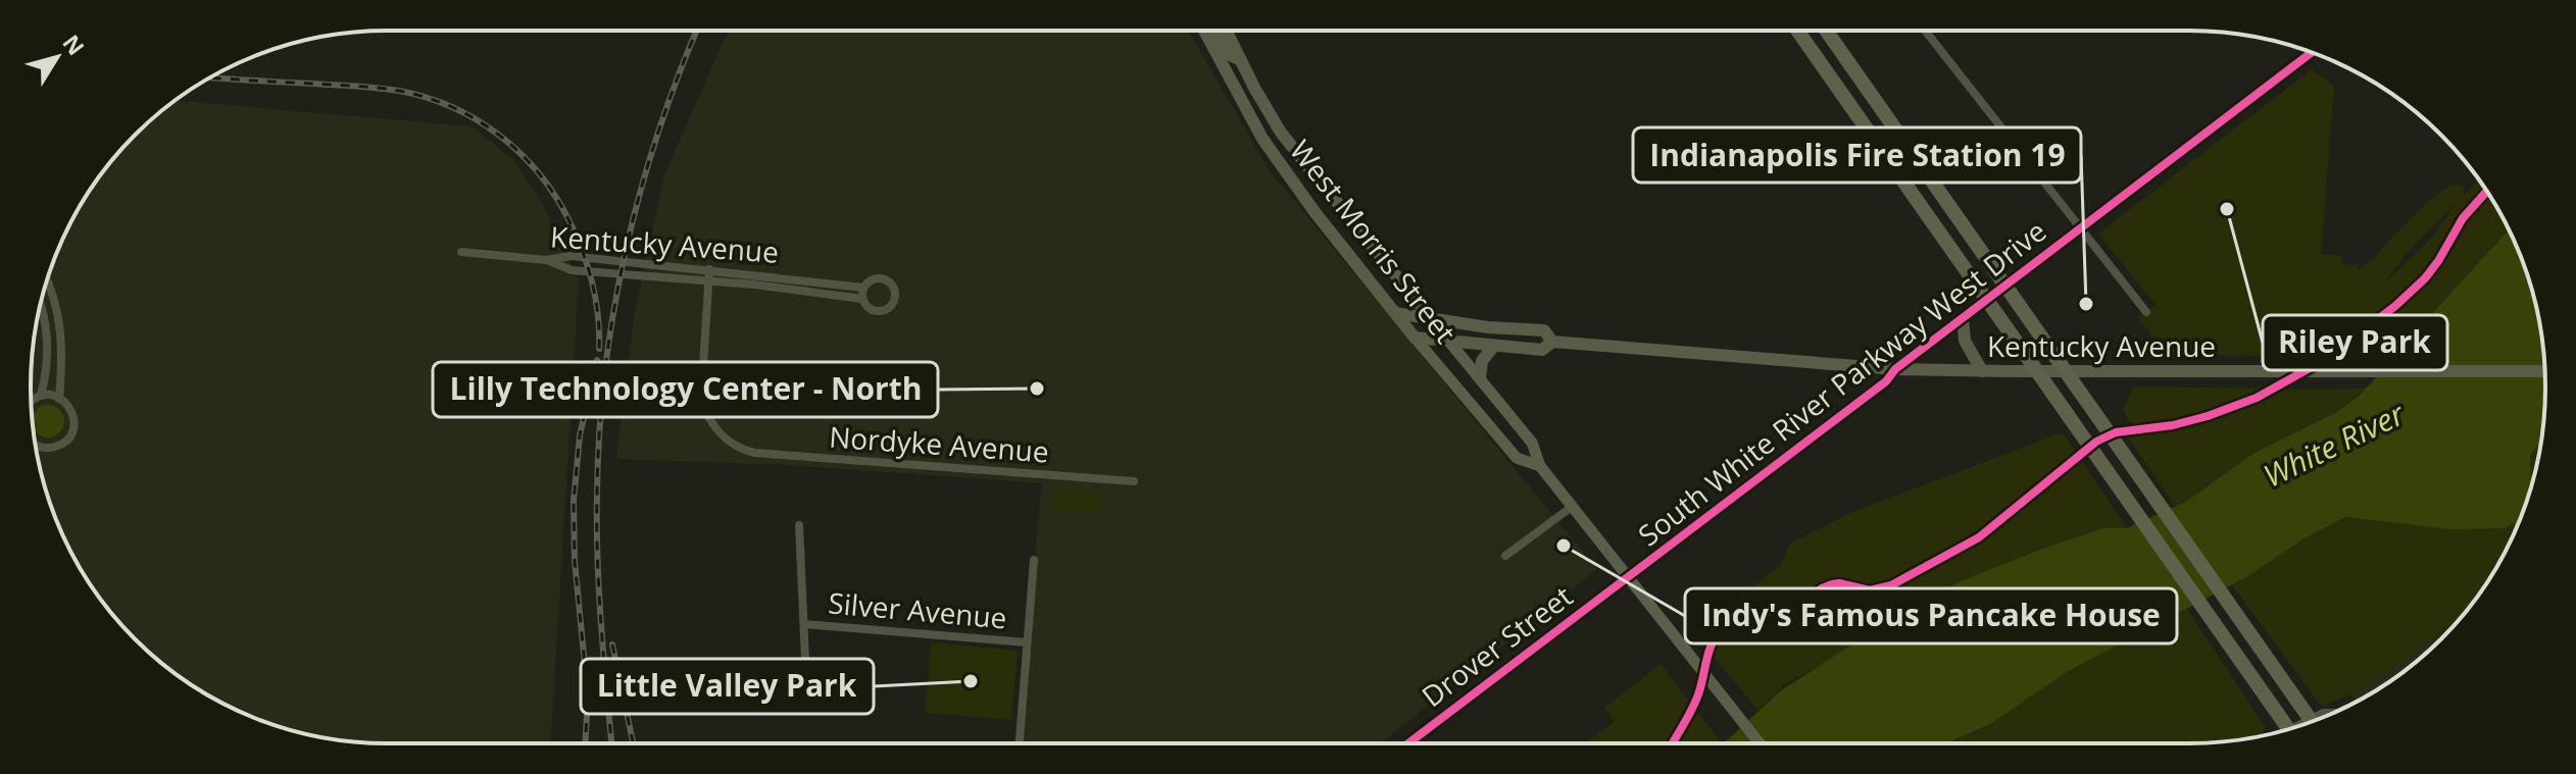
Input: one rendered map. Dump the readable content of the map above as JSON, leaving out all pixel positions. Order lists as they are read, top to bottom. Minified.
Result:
{"streets":{"main road":["West Morris Street","Kentucky Avenue"],"street":["South White River Parkway West Drive","Nordyke Avenue","Silver Avenue","Drover Street"]},"crossings":[["West Morris Street","Kentucky Avenue"],["West Morris Street","South White River Parkway West Drive"],["West Morris Street","Drover Street"],["Kentucky Avenue","South White River Parkway West Drive"],["South White River Parkway West Drive","Drover Street"]],"water":["White River"],"places":["Riley Park","Indianapolis Fire Station 19","Lilly Technology Center - North","Indy's Famous Pancake House","Little Valley Park"],"north":"top right"}
